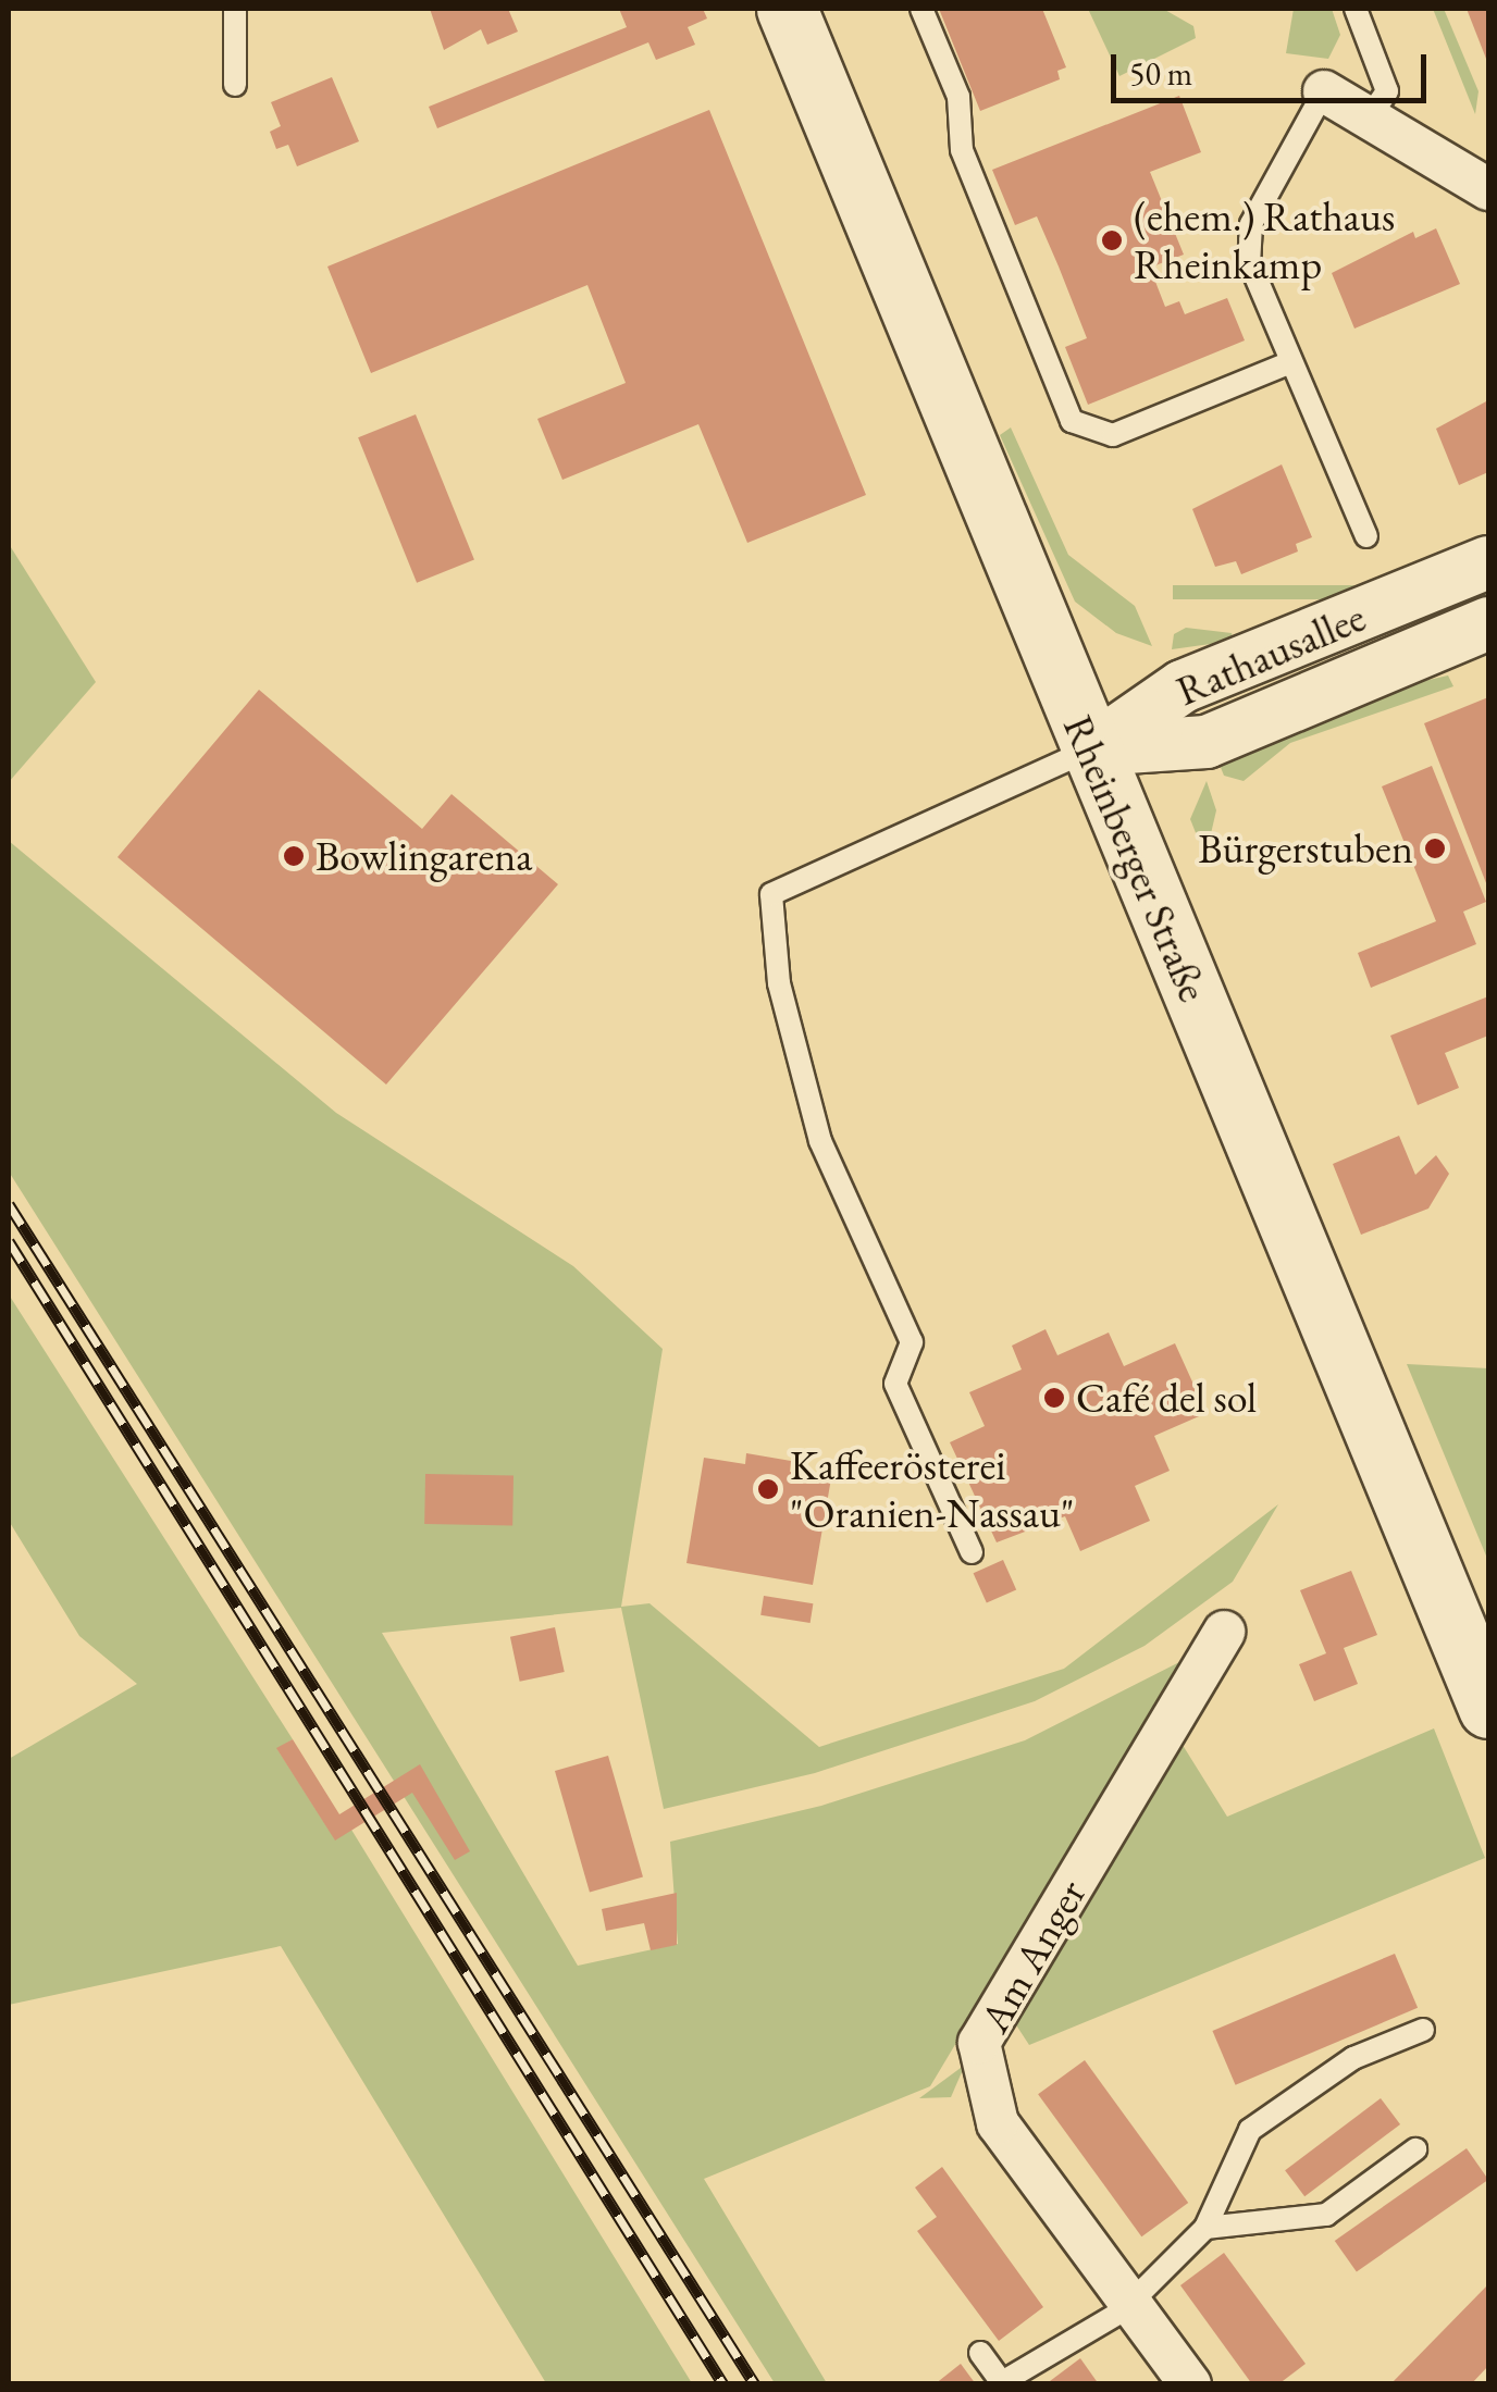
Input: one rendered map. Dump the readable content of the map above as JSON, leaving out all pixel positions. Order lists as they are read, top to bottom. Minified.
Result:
{"streets":{"main road":["Rheinberger Straße"],"street":["Rathausallee","Am Anger"]},"crossings":[["Rathausallee","Rheinberger Straße"]],"places":["(ehem.) Rathaus Rheinkamp","Bürgerstuben","Bowlingarena","Café del sol","Kaffeerösterei \"Oranien-Nassau\""],"scale_bar":"50 m"}
